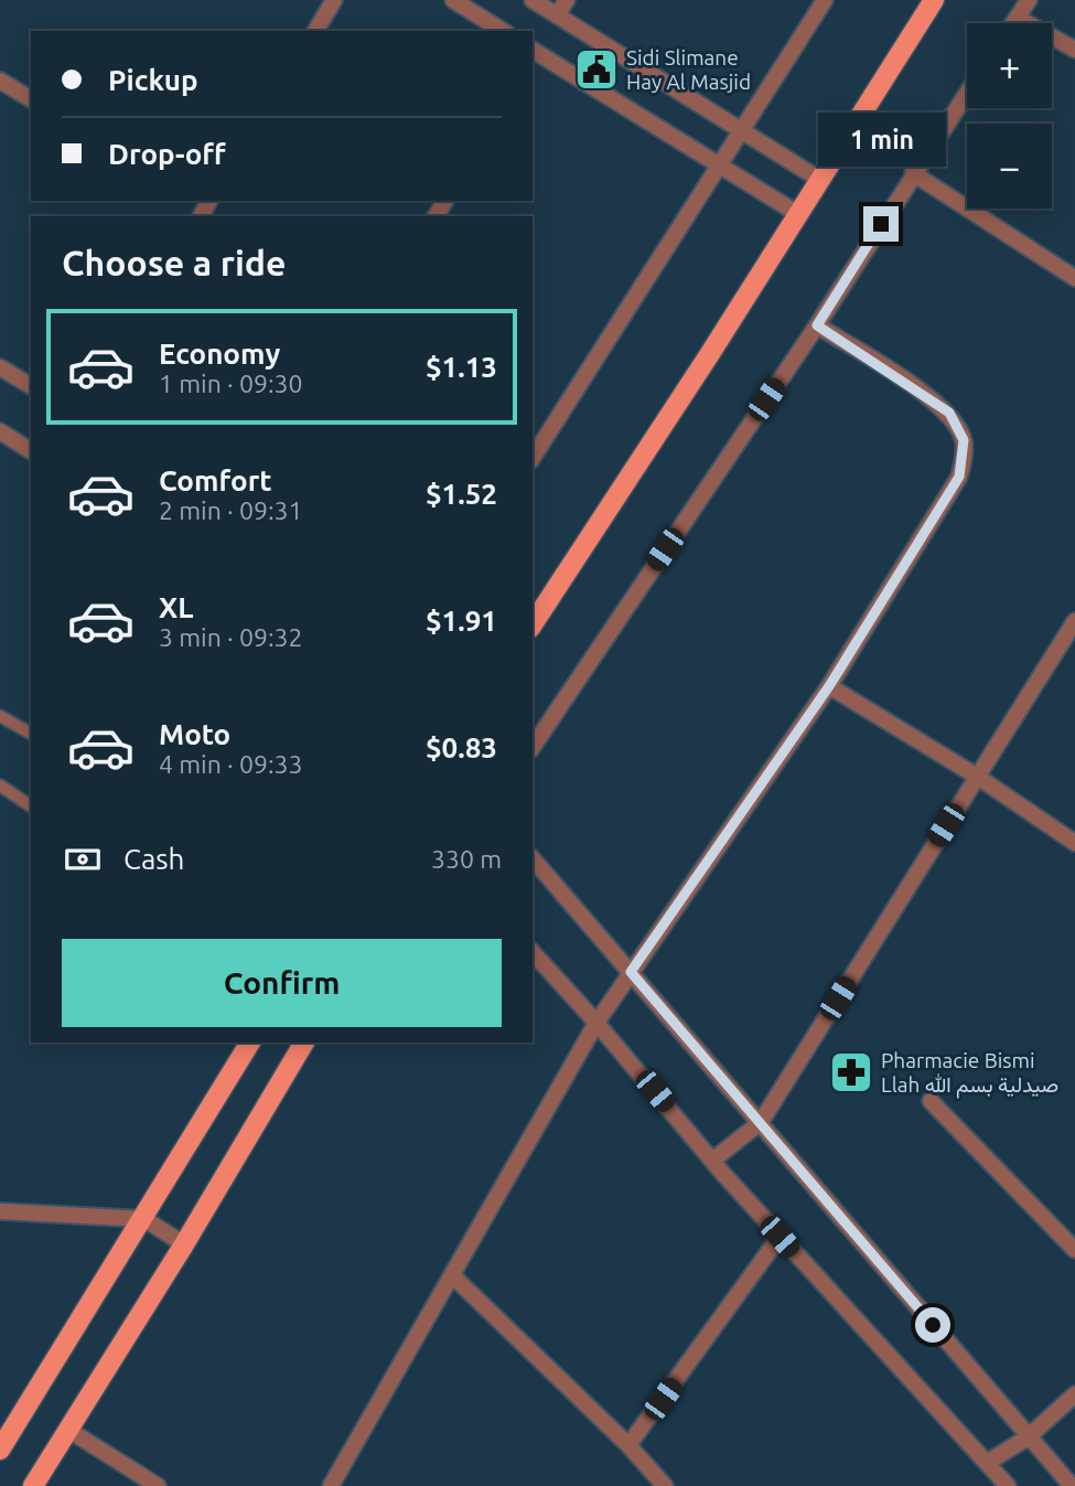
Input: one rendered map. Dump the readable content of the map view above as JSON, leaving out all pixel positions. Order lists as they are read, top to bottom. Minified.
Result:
{"places":{"public building":["Sidi Slimane Hay Al Masjid"],"pharmacy":["Pharmacie Bismi Llah صيدلية بسم الله"]},"page":{"map_buttons":["+","−"],"banner":["Pickup","Drop-off"],"bubble":"1 min","heading":"Choose a ride","list":[{"name":"Economy","note":"1 min · 09:30","value":"$1.13"},{"name":"Comfort","note":"2 min · 09:31","value":"$1.52"},{"name":"XL","note":"3 min · 09:32","value":"$1.91"},{"name":"Moto","note":"4 min · 09:33","value":"$0.83"}],"pay":["Cash","330 m"],"buttons":"Confirm"}}
